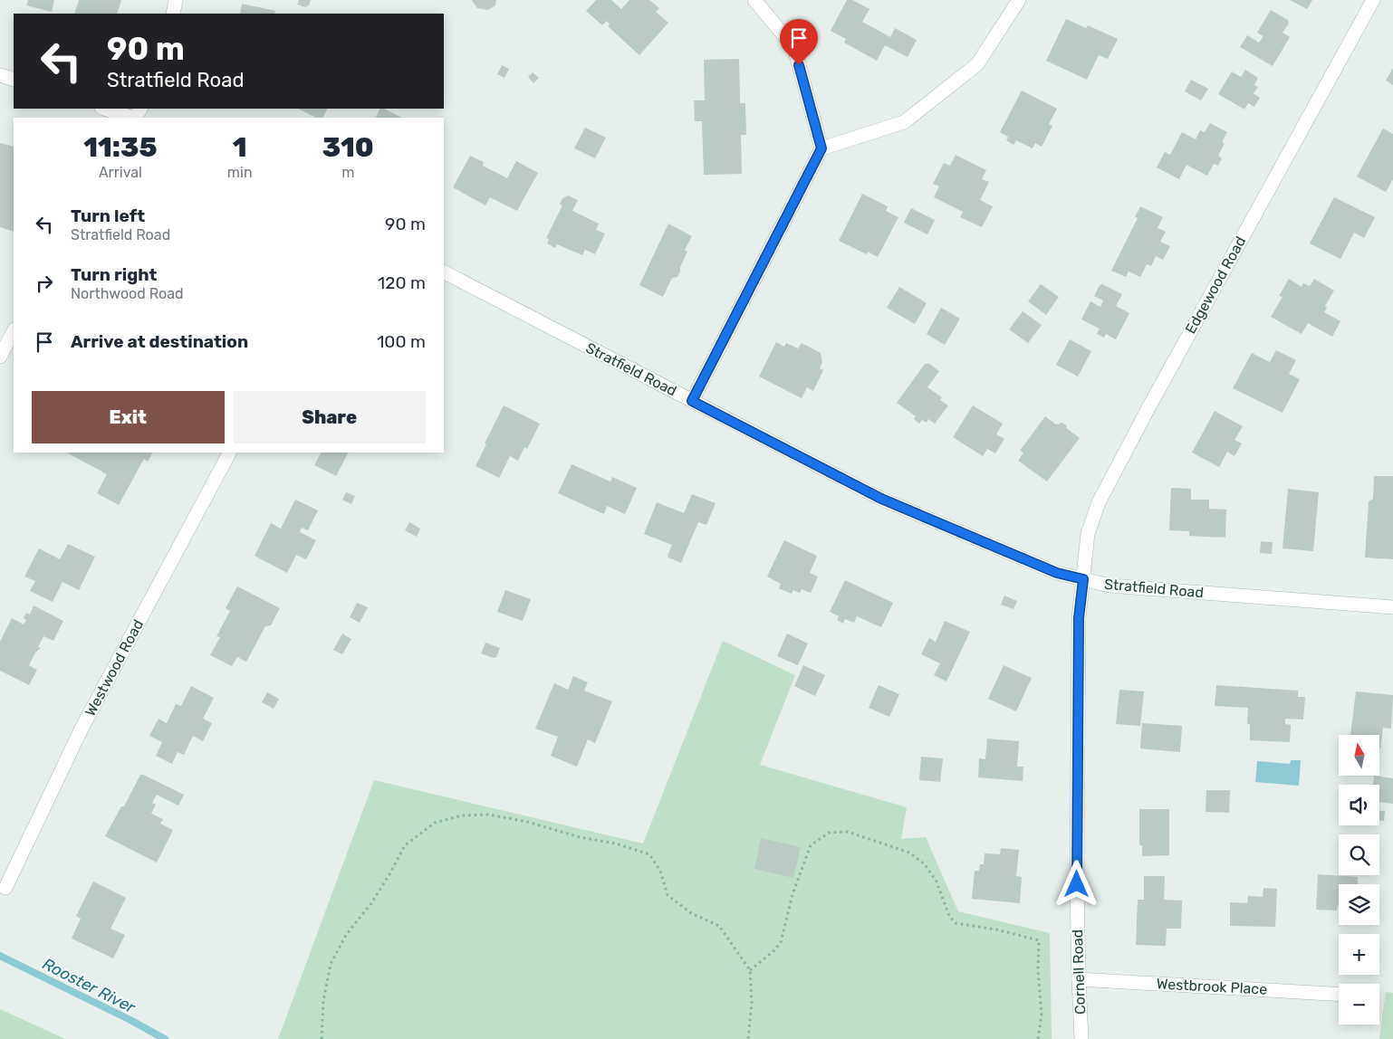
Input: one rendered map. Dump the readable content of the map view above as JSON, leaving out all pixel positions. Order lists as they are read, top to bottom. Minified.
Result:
{"streets":{"street":["Edgewood Road","Stratfield Road","Westwood Road","Cornell Road","Westbrook Place"]},"crossings":[["Edgewood Road","Stratfield Road"],["Edgewood Road","Cornell Road"],["Stratfield Road","Cornell Road"],["Cornell Road","Westbrook Place"]],"water":["Rooster River"],"north":"top","page":{"turn":["90 m","Stratfield Road"],"eta":["11:35","Arrival","1","min","310","m"],"list":[{"name":"Turn left","note":"Stratfield Road","value":"90 m"},{"name":"Turn right","note":"Northwood Road","value":"120 m"},{"name":"Arrive at destination","value":"100 m"}],"buttons":["Exit","Share"],"map_buttons":["+","−"]}}
